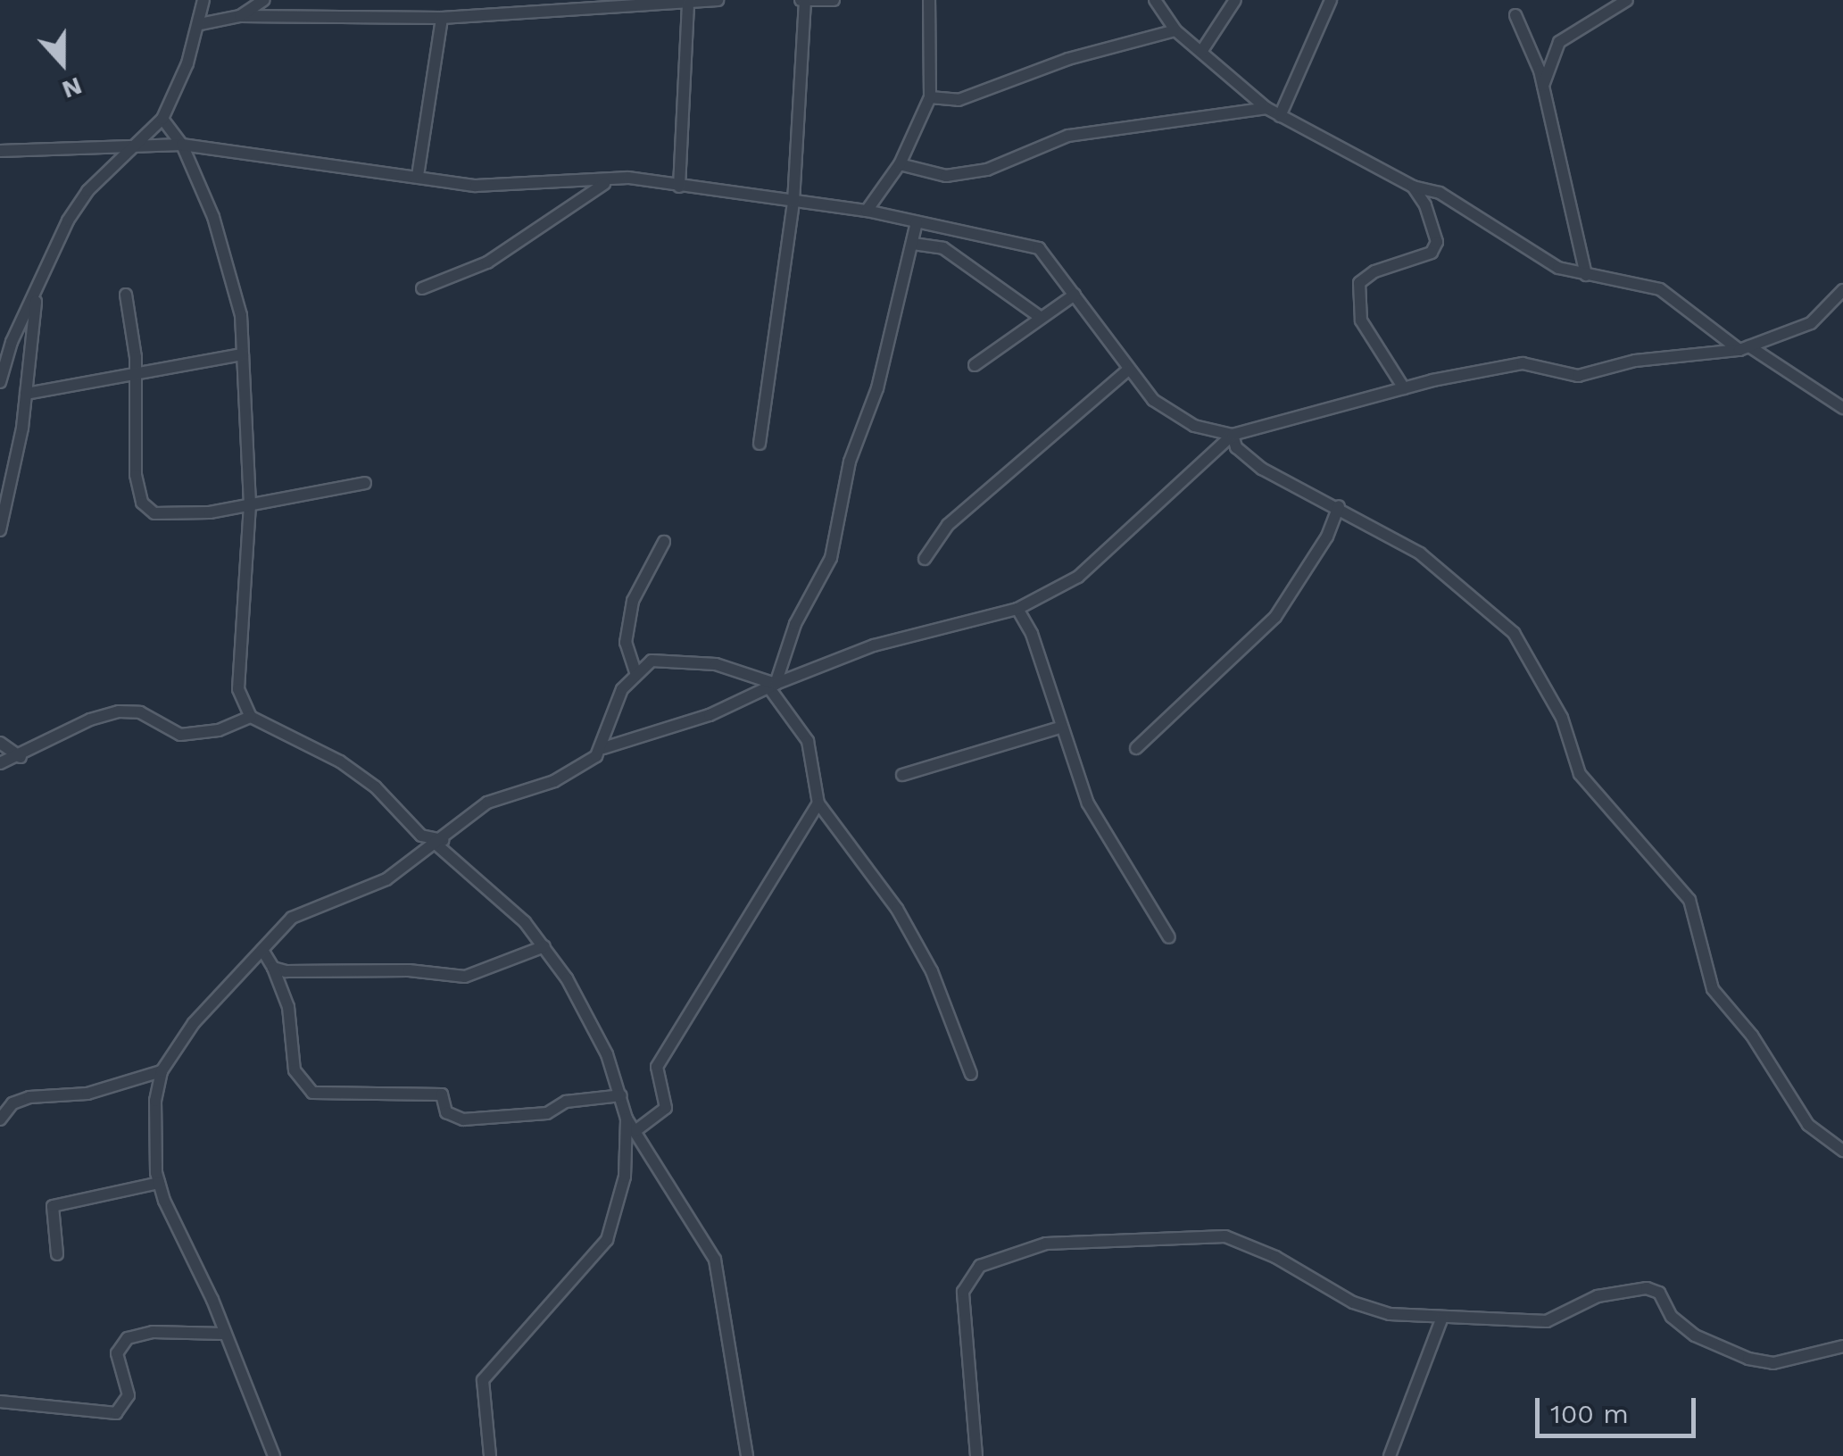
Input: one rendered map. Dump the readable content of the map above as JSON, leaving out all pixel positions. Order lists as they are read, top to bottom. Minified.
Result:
{"scale_bar":"100 m","north":"bottom"}
